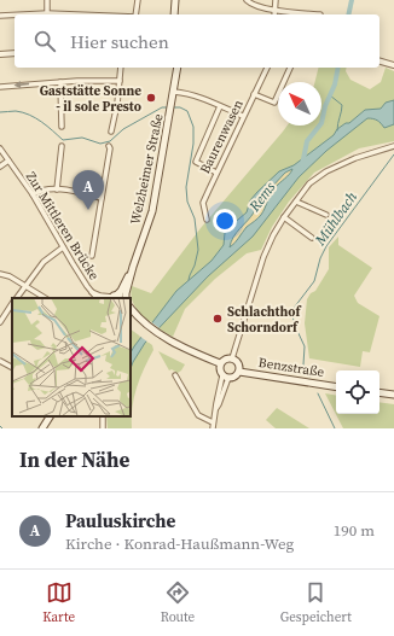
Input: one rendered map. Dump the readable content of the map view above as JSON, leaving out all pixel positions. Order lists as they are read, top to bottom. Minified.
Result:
{"streets":{"main road":["Welzheimer Straße","Benzstraße"],"street":["Baurenwasen","Zur Mittleren Brücke"]},"crossings":[["Welzheimer Straße","Zur Mittleren Brücke"]],"water":["Rems","Mühlbach"],"places":["Gaststätte Sonne - il sole Presto","Schlachthof Schorndorf"],"north":"top left","page":{"search":"Hier suchen","pins":"A","heading":"In der Nähe","list":[{"mark":"A","name":"Pauluskirche","note":"Kirche · Konrad-Haußmann-Weg","value":"190 m"}],"nav":["Karte","Route","Gespeichert"]}}
